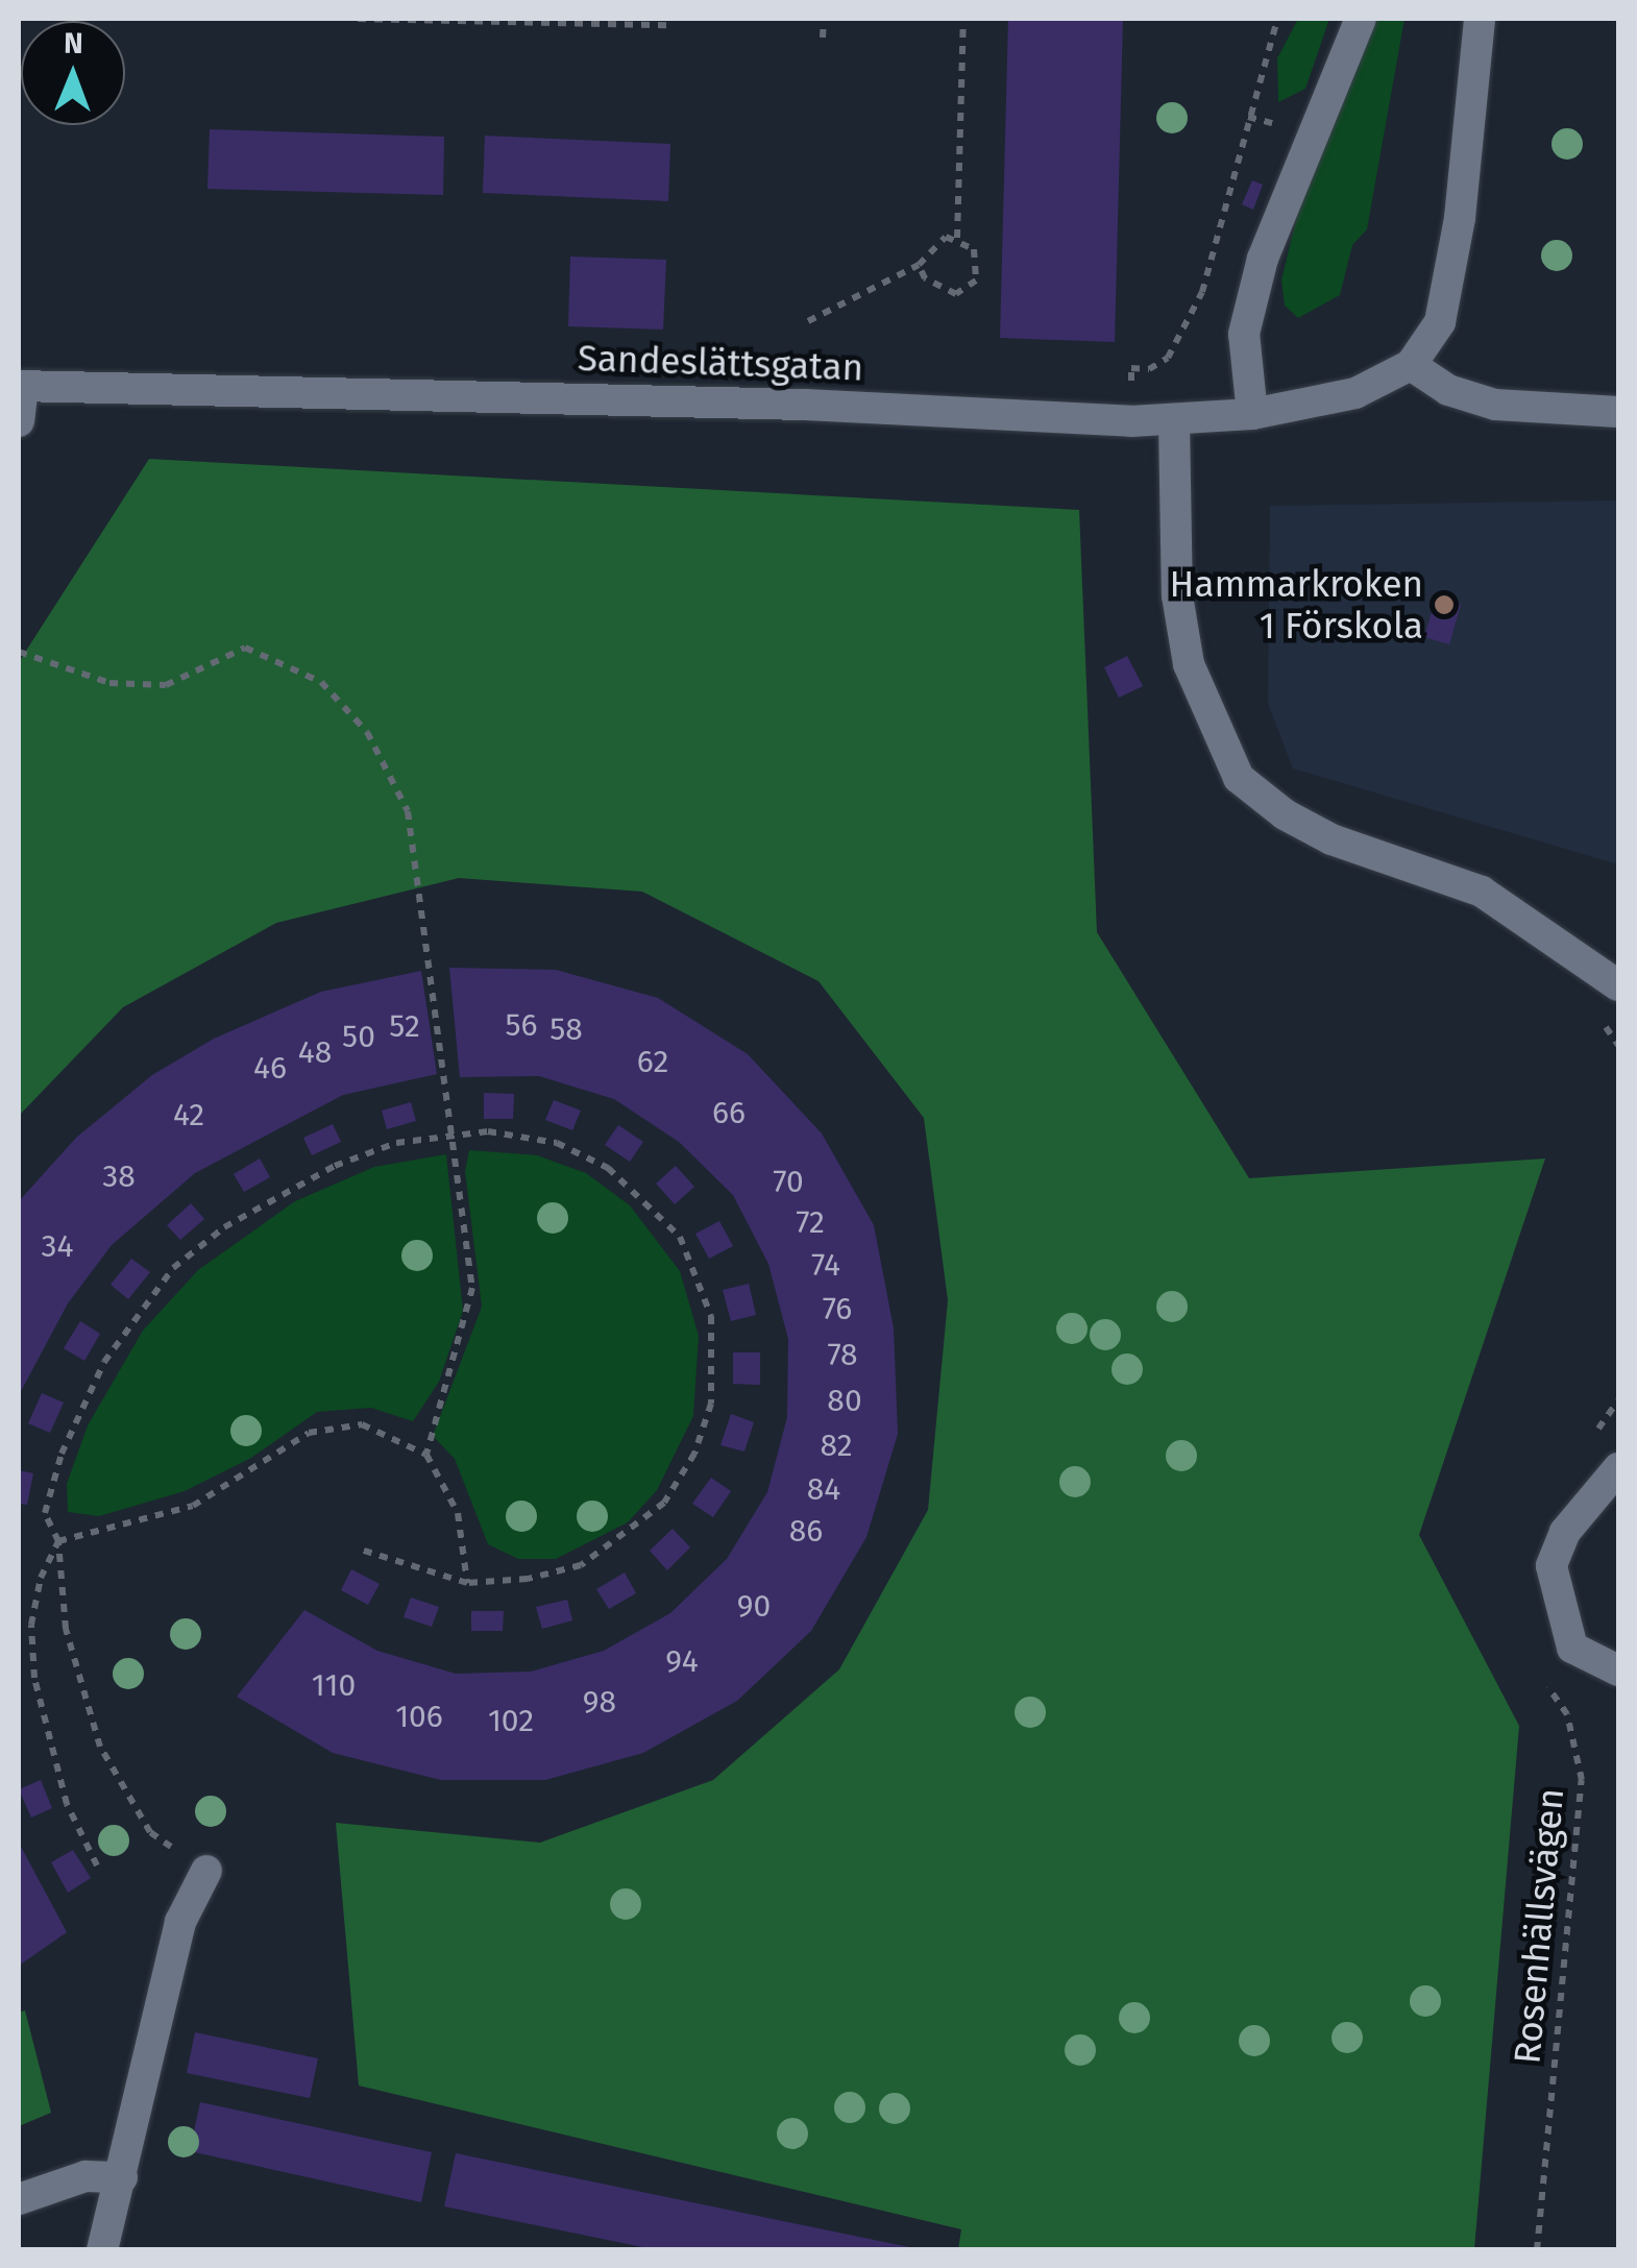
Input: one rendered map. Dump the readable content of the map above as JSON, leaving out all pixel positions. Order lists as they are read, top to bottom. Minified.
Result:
{"streets":{"street":["Sandeslättsgatan"],"path":["Rosenhällsvägen"]},"places":["Hammarkroken 1 Förskola"],"house_numbers":["56","52","58","50","48","62","46","66","42","38","70","72","34","74","76","78","80","82","84","86","90","94","110","98","106","102"],"north":"top"}
